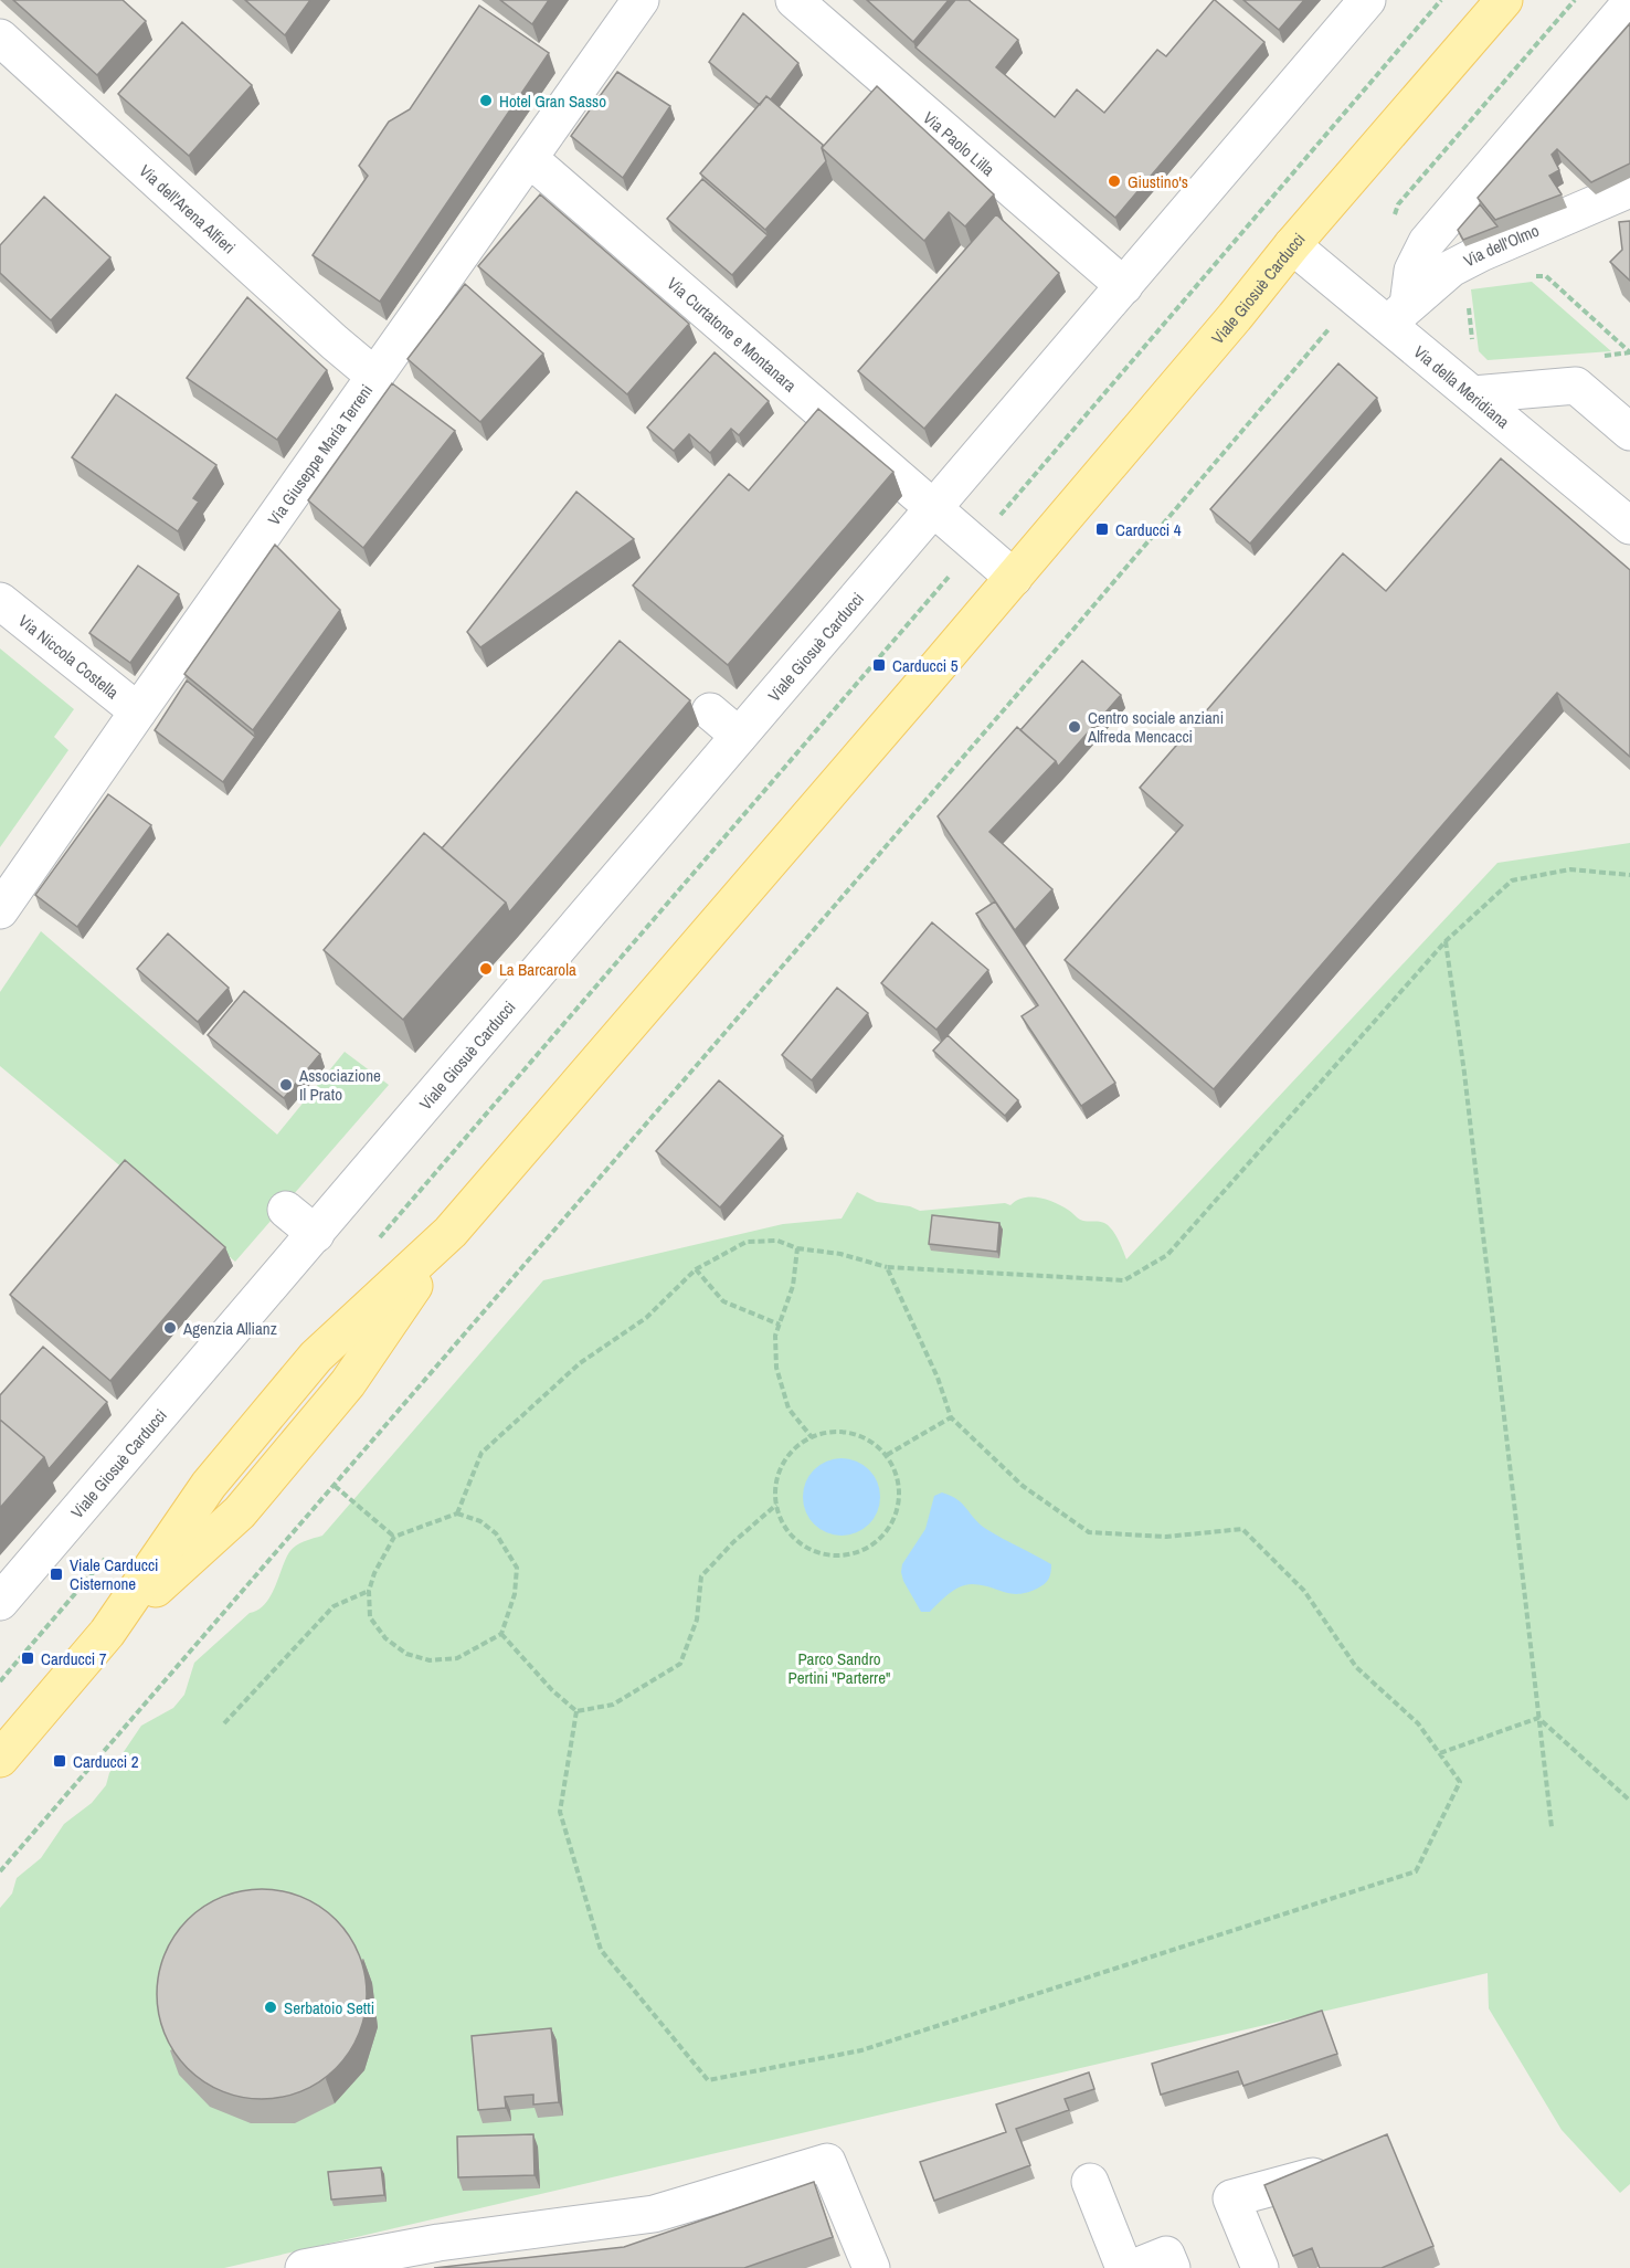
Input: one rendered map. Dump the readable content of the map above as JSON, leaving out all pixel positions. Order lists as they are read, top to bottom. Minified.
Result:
{"streets":{"main road":["Viale Giosuè Carducci"],"street":["Via Paolo Lilla","Via dell'Arena Alfieri","Via dell'Olmo","Via Curtatone e Montanara","Via della Meridiana","Via Giuseppe Maria Terreni","Via Niccola Costella"]},"crossings":[["Via Paolo Lilla","Viale Giosuè Carducci"],["Via dell'Arena Alfieri","Via Giuseppe Maria Terreni"],["Via dell'Olmo","Via della Meridiana"],["Viale Giosuè Carducci","Via Curtatone e Montanara"],["Viale Giosuè Carducci","Via della Meridiana"],["Via Curtatone e Montanara","Via Giuseppe Maria Terreni"],["Via Giuseppe Maria Terreni","Via Niccola Costella"]],"parks":["Parco Sandro Pertini \"Parterre\""],"places":{"other":["Hotel Gran Sasso","Giustino's","Centro sociale anziani Alfreda Mencacci","La Barcarola","Associazione Il Prato","Agenzia Allianz","Serbatoio Setti"],"transit":["Carducci 4","Carducci 5","Viale Carducci Cisternone","Carducci 7","Carducci 2"]}}
